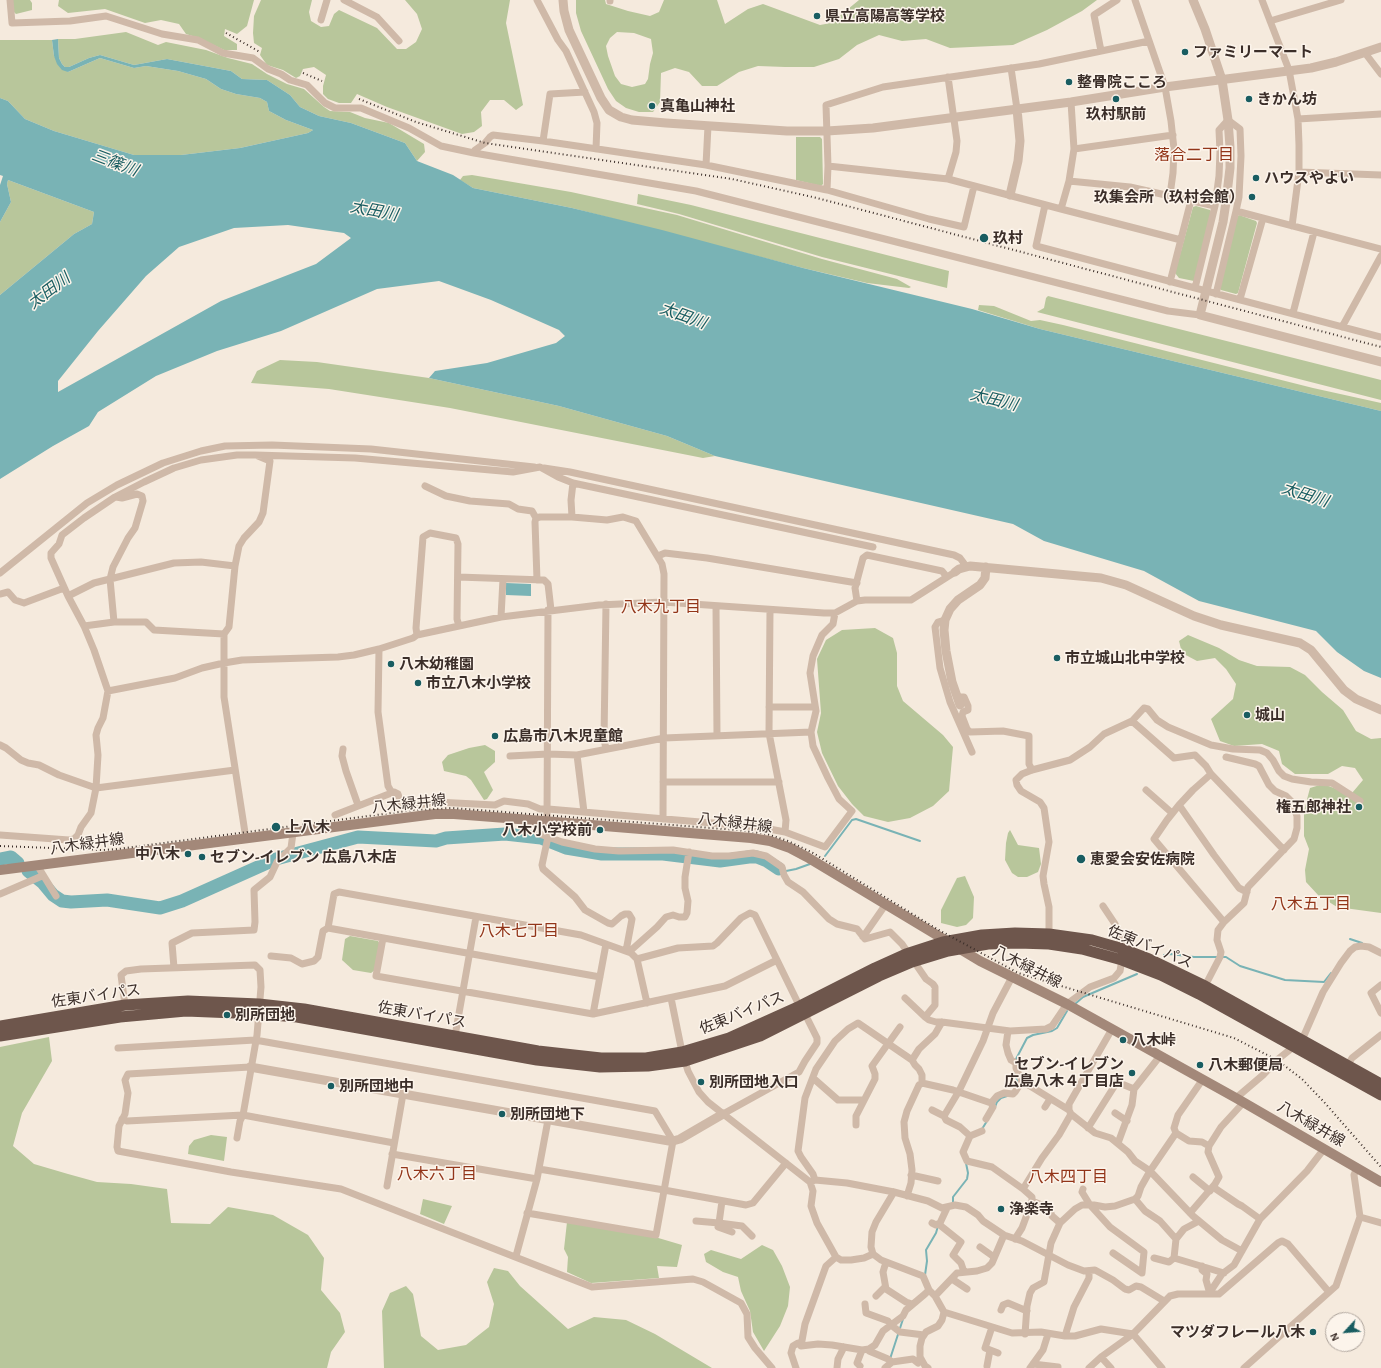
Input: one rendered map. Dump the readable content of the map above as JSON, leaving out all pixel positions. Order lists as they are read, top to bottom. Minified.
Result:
{"streets":{"highway":["佐東バイパス"],"main road":["八木緑井線"]},"districts":["落合二丁目","八木九丁目","八木五丁目","八木七丁目","八木六丁目","八木四丁目"],"water":["三篠川","太田川"],"places":["県立高陽高等学校","ファミリーマート","整骨院こころ","玖村駅前","きかん坊","真亀山神社","ハウスやよい","玖集会所（玖村会館）","玖村","市立城山北中学校","八木幼稚園","市立八木小学校","城山","広島市八木児童館","権五郎神社","上八木","八木小学校前","中八木","セブン-イレブン 広島八木店","恵愛会安佐病院","別所団地","八木峠","八木郵便局","セブン‐イレブン 広島八木４丁目店","別所団地入口","別所団地中","別所団地下","浄楽寺","マツダフレール八木"],"north":"bottom left"}
